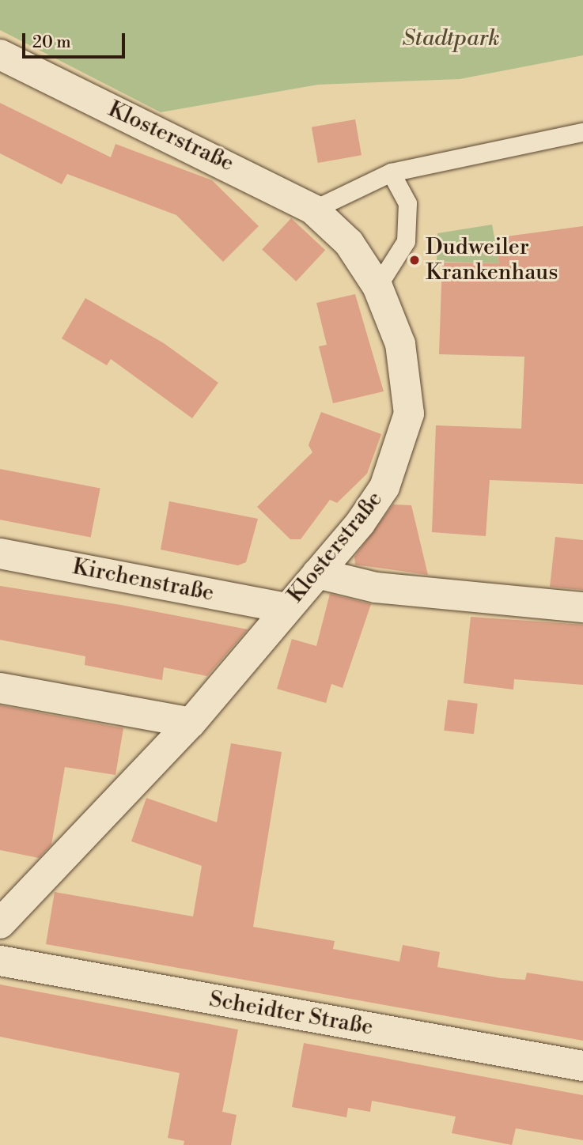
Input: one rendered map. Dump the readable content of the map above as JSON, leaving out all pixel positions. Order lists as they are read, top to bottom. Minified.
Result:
{"streets":{"street":["Klosterstraße","Kirchenstraße","Scheidter Straße"]},"crossings":[["Klosterstraße","Kirchenstraße"]],"parks":["Stadtpark"],"places":["Dudweiler Krankenhaus"],"scale_bar":"20 m"}
